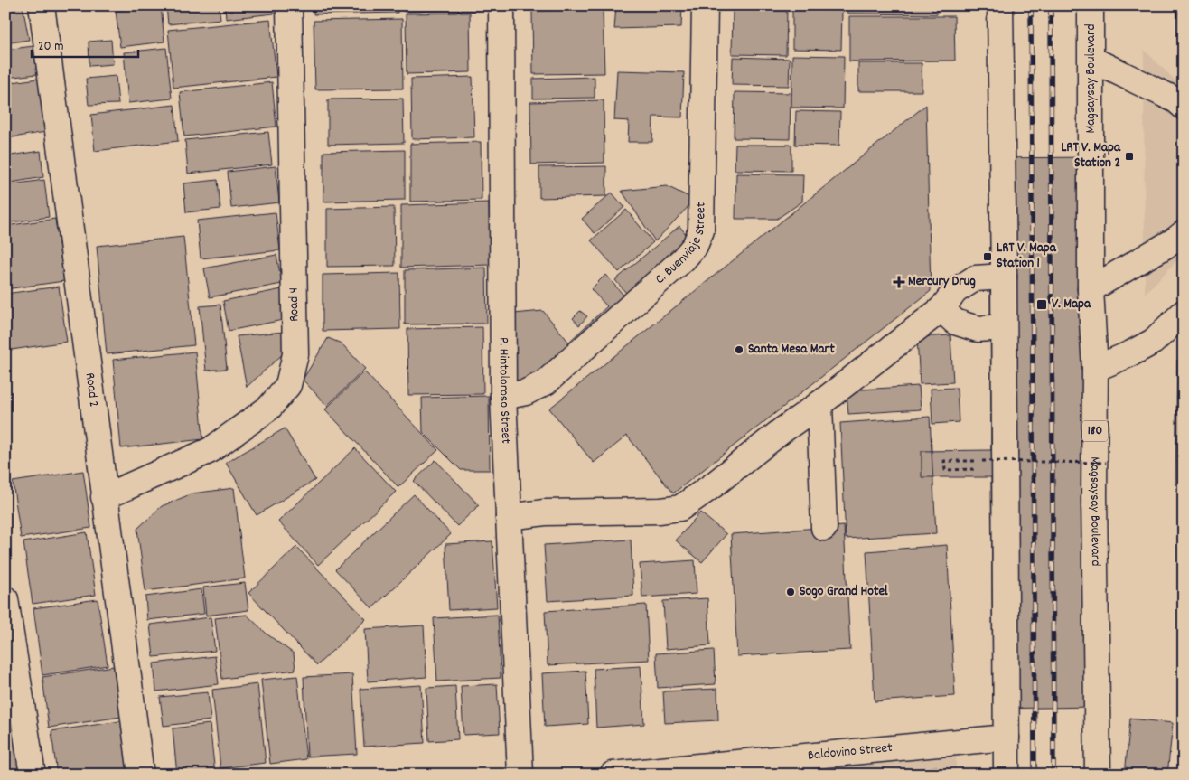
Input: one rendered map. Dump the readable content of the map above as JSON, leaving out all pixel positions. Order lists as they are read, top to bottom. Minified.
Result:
{"streets":{"street":["Magsaysay Boulevard","C. Buenviaje Street","Road 4","Road 2","P. Hintoloroso Street","180","Baldovino Street"]},"crossings":[["C. Buenviaje Street","P. Hintoloroso Street"],["Road 4","Road 2"]],"places":{"transit":["LRT V. Mapa Station 2","LRT V. Mapa Station 1","V. Mapa"],"health":["Mercury Drug"],"other":["Santa Mesa Mart","Sogo Grand Hotel"]},"scale_bar":"20 m"}
